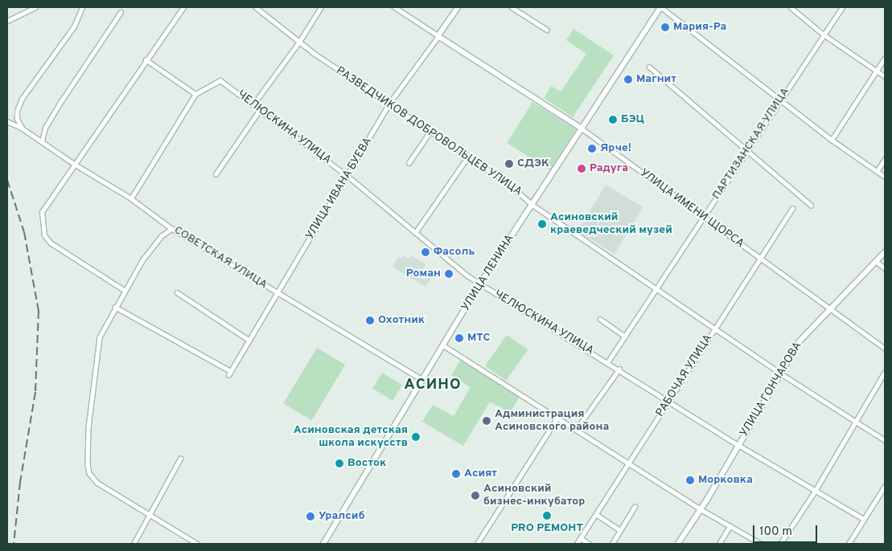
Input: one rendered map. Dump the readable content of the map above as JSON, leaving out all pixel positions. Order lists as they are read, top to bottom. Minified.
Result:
{"streets":{"main road":["УЛИЦА ЛЕНИНА"],"street":["ЧЕЛЮСКИНА УЛИЦА","РАЗВЕДЧИКОВ ДОБРОВОЛЬЦЕВ УЛИЦА","ПАРТИЗАНСКАЯ УЛИЦА","УЛИЦА ИВАНА БУЕВА","УЛИЦА ИМЕНИ ЩОРСА","СОВЕТСКАЯ УЛИЦА","РАБОЧАЯ УЛИЦА","УЛИЦА ГОНЧАРОВА"]},"crossings":[["ЧЕЛЮСКИНА УЛИЦА","ПАРТИЗАНСКАЯ УЛИЦА"],["ЧЕЛЮСКИНА УЛИЦА","УЛИЦА ИВАНА БУЕВА"],["ЧЕЛЮСКИНА УЛИЦА","УЛИЦА ЛЕНИНА"],["ЧЕЛЮСКИНА УЛИЦА","РАБОЧАЯ УЛИЦА"],["ЧЕЛЮСКИНА УЛИЦА","УЛИЦА ГОНЧАРОВА"],["РАЗВЕДЧИКОВ ДОБРОВОЛЬЦЕВ УЛИЦА","ПАРТИЗАНСКАЯ УЛИЦА"],["РАЗВЕДЧИКОВ ДОБРОВОЛЬЦЕВ УЛИЦА","УЛИЦА ИВАНА БУЕВА"],["РАЗВЕДЧИКОВ ДОБРОВОЛЬЦЕВ УЛИЦА","УЛИЦА ЛЕНИНА"],["РАЗВЕДЧИКОВ ДОБРОВОЛЬЦЕВ УЛИЦА","РАБОЧАЯ УЛИЦА"],["РАЗВЕДЧИКОВ ДОБРОВОЛЬЦЕВ УЛИЦА","УЛИЦА ГОНЧАРОВА"],["ПАРТИЗАНСКАЯ УЛИЦА","УЛИЦА ИМЕНИ ЩОРСА"],["УЛИЦА ИВАНА БУЕВА","УЛИЦА ИМЕНИ ЩОРСА"],["УЛИЦА ИВАНА БУЕВА","СОВЕТСКАЯ УЛИЦА"],["УЛИЦА ИМЕНИ ЩОРСА","УЛИЦА ЛЕНИНА"],["УЛИЦА ИМЕНИ ЩОРСА","РАБОЧАЯ УЛИЦА"],["УЛИЦА ИМЕНИ ЩОРСА","УЛИЦА ГОНЧАРОВА"],["СОВЕТСКАЯ УЛИЦА","УЛИЦА ЛЕНИНА"]],"districts":["АСИНО"],"places":["Мария-Ра","Магнит","БЭЦ","Ярче!","СДЭК","Радуга","Асиновский краеведческий музей","Фасоль","Роман","Охотник","МТС","Администрация Асиновского района","Асиновская детская школа искусств","Восток","Асият","Морковка","Асиновский бизнес-инкубатор","PRO РЕМОНТ","Уралсиб"],"scale_bar":"100 m"}
